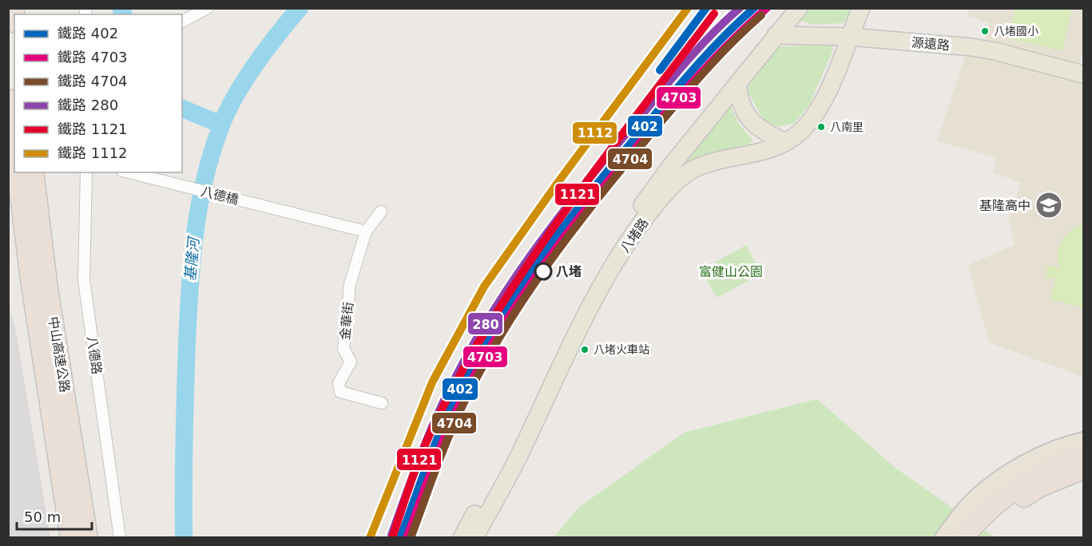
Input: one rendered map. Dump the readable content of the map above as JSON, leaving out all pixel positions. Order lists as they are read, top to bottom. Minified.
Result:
{"streets":{"highway":["中山高速公路"],"main road":["源遠路","八堵路"],"street":["八德橋","金華街","八德路"]},"crossings":[["源遠路","八堵路"],["八德橋","金華街"]],"water":["基隆河"],"parks":["富健山公園"],"places":{"other":["八堵國小","八南里","八堵","八堵火車站"],"school or university":["基隆高中"]},"lines":["rail line 402","rail line 4703","rail line 280","rail line 1112","rail line 1121","rail line 4704"],"legend":["鐵路 402","鐵路 4703","鐵路 4704","鐵路 280","鐵路 1121","鐵路 1112"],"scale_bar":"50 m"}
